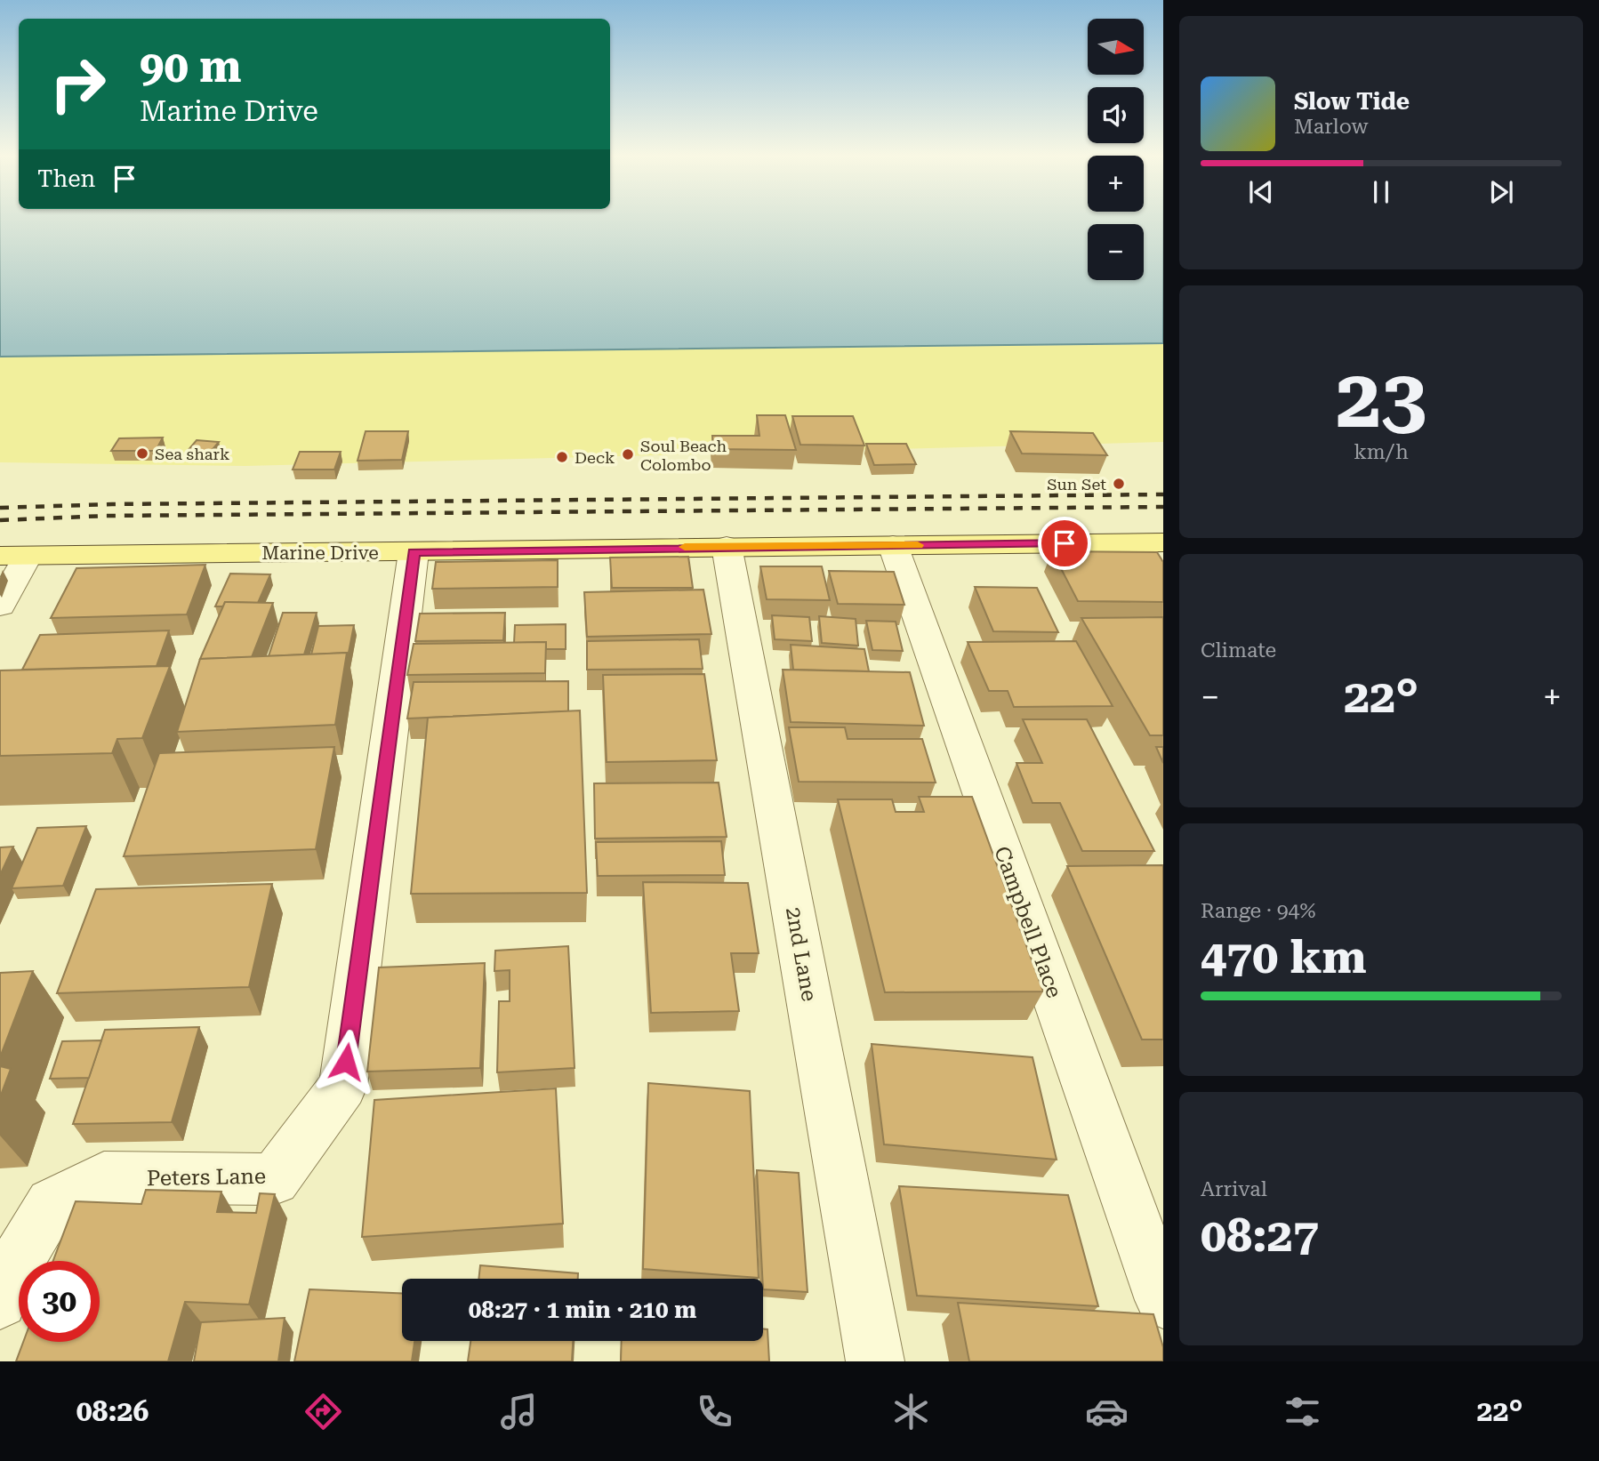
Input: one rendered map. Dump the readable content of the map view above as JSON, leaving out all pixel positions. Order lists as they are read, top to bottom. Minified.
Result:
{"streets":{"main road":["Marine Drive"],"street":["Campbell Place","2nd Lane","Peters Lane"]},"crossings":[["Marine Drive","Campbell Place"],["Marine Drive","2nd Lane"],["Marine Drive","Peters Lane"]],"places":["Sea shark","Soul Beach Colombo","Deck","Sun Set"],"north":"right","page":{"map_buttons":["+","−"],"turn":["90 m","Marine Drive"],"song":["Slow Tide","Marlow"],"then":"Then","tile":[["23","km/h"],"Climate",["Range · 94%","470 km"],["Arrival","08:27"]],"heat":["−","22°","+"],"limit":"30","trip":"08:27 · 1 min · 210 m","tabs":["08:26","22°"]}}
